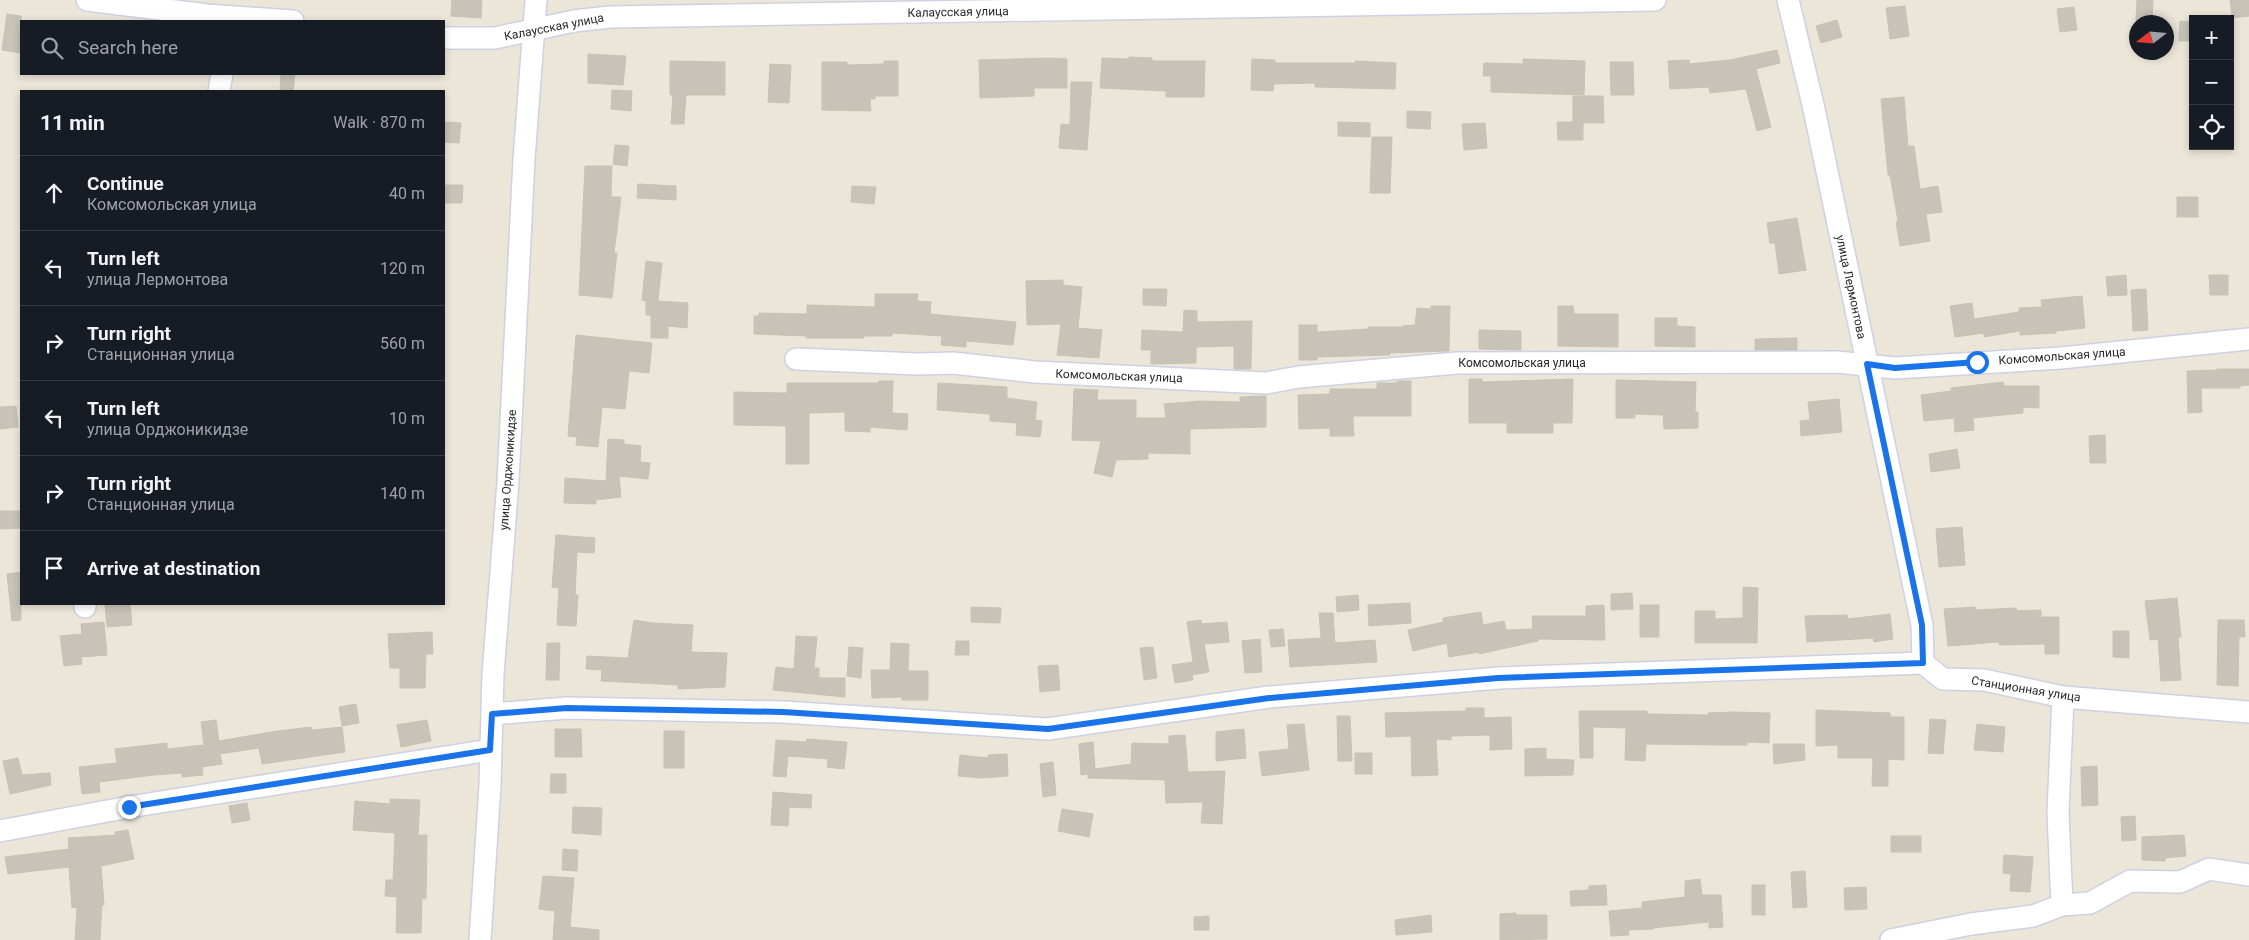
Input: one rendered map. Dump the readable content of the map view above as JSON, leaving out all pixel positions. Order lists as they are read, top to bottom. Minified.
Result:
{"streets":{"street":["Калаусская улица","улица Лермонтова","Комсомольская улица","улица Орджоникидзе","Станционная улица"]},"crossings":[["Калаусская улица","улица Орджоникидзе"],["улица Лермонтова","Комсомольская улица"],["улица Лермонтова","Станционная улица"]],"north":"left","page":{"map_buttons":["+","−"],"search":"Search here","heading":["11 min","Walk · 870 m"],"list":[["Continue","Комсомольская улица","40 m"],["Turn left","улица Лермонтова","120 m"],["Turn right","Станционная улица","560 m"],["Turn left","улица Орджоникидзе","10 m"],["Turn right","Станционная улица","140 m"],"Arrive at destination"]}}
